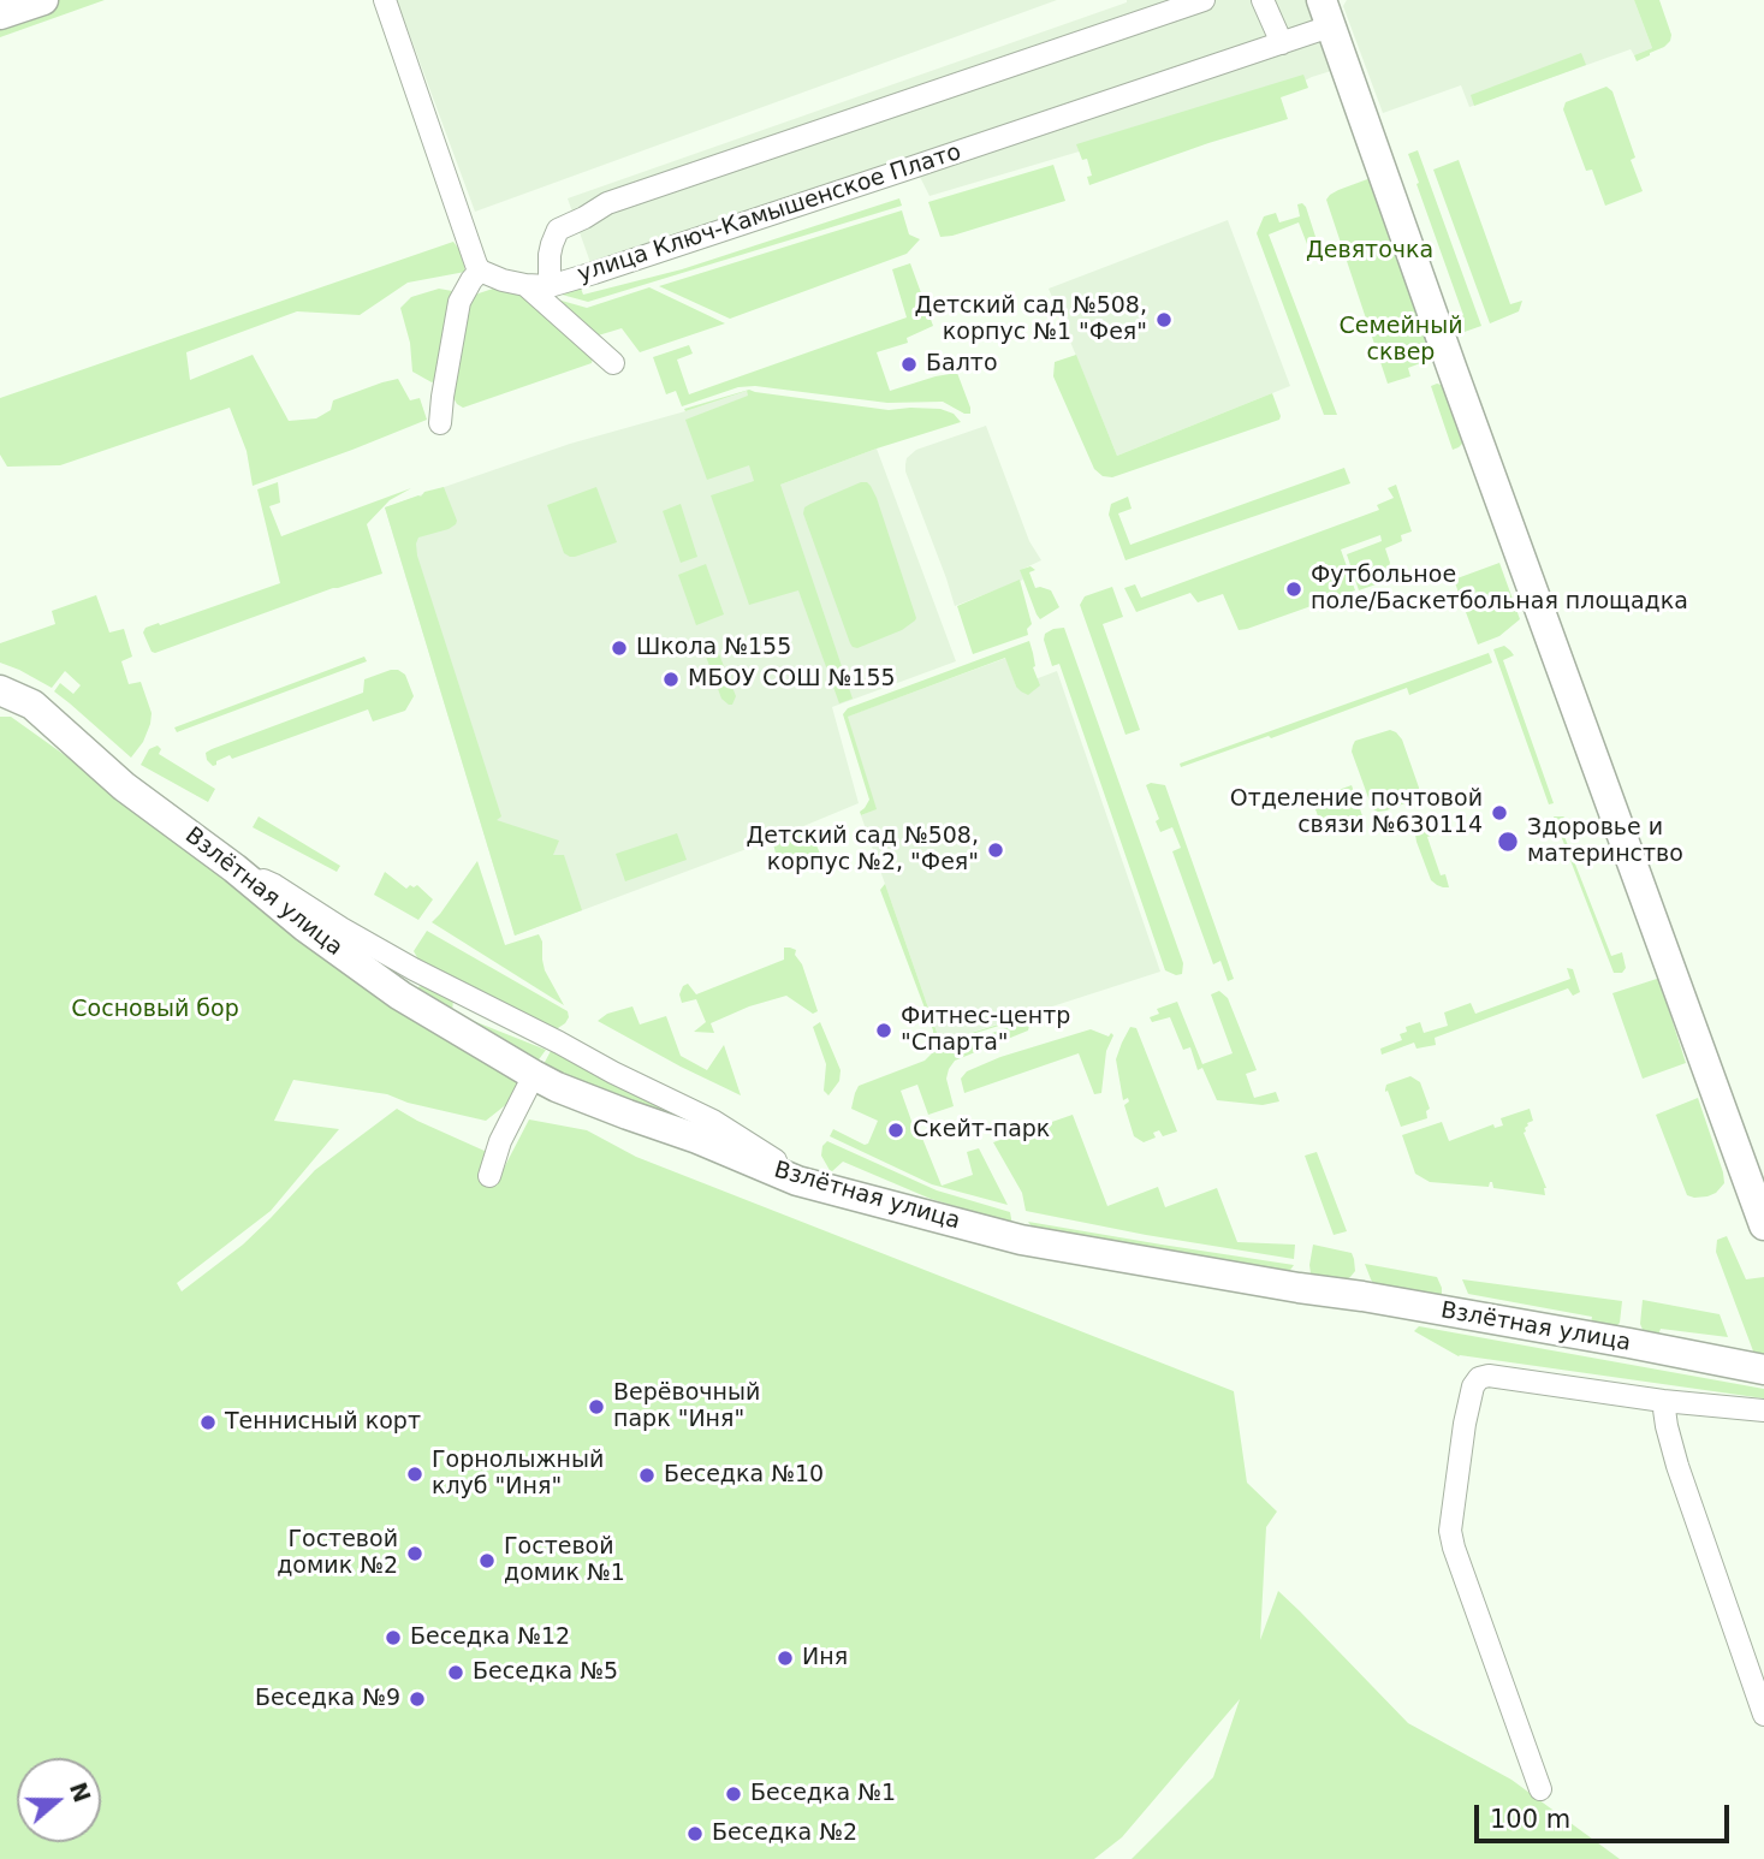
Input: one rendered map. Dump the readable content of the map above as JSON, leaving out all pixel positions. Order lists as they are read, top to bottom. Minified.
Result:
{"streets":{"main road":["улица Ключ-Камышенское Плато","Взлётная улица"]},"parks":["Девяточка","Семейный сквер","Сосновый бор"],"places":["Детский сад №508, корпус №1 \"Фея\"","Балто","Футбольное поле/Баскетбольная площадка","Школа №155","МБОУ СОШ №155","Отделение почтовой связи №630114","Здоровье и материнство","Детский сад №508, корпус №2, \"Фея\"","Фитнес-центр \"Спарта\"","Скейт-парк","Верёвочный парк \"Иня\"","Теннисный корт","Горнолыжный клуб \"Иня\"","Беседка №10","Гостевой домик №2","Гостевой домик №1","Беседка №12","Иня","Беседка №5","Беседка №9","Беседка №1","Беседка №2"],"scale_bar":"100 m","north":"right"}
